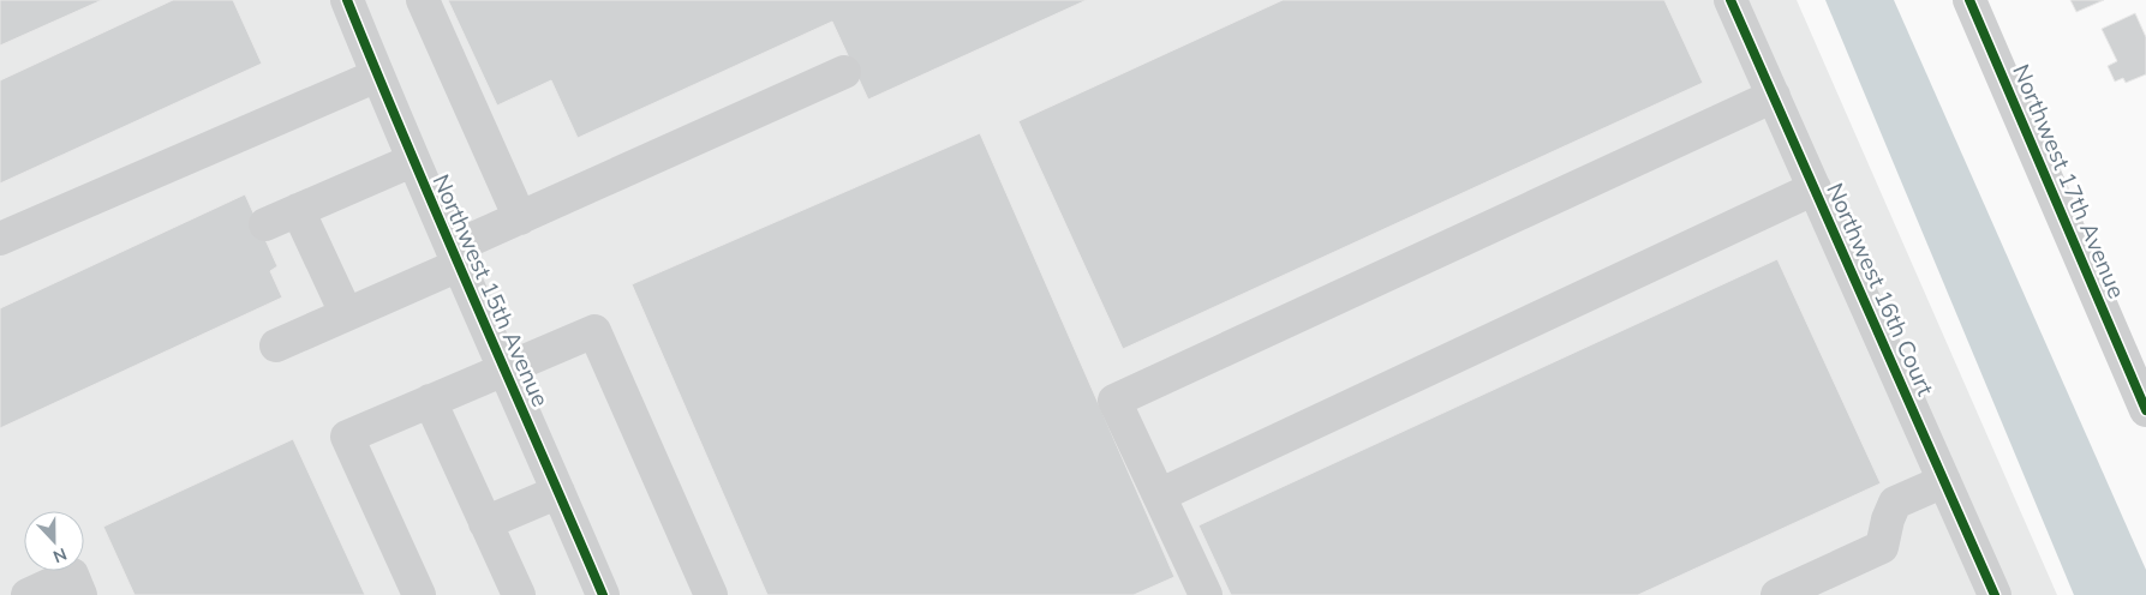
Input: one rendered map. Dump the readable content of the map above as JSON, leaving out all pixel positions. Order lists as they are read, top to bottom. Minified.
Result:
{"streets":{"street":["Northwest 17th Avenue","Northwest 16th Court","Northwest 15th Avenue"]},"north":"bottom"}
